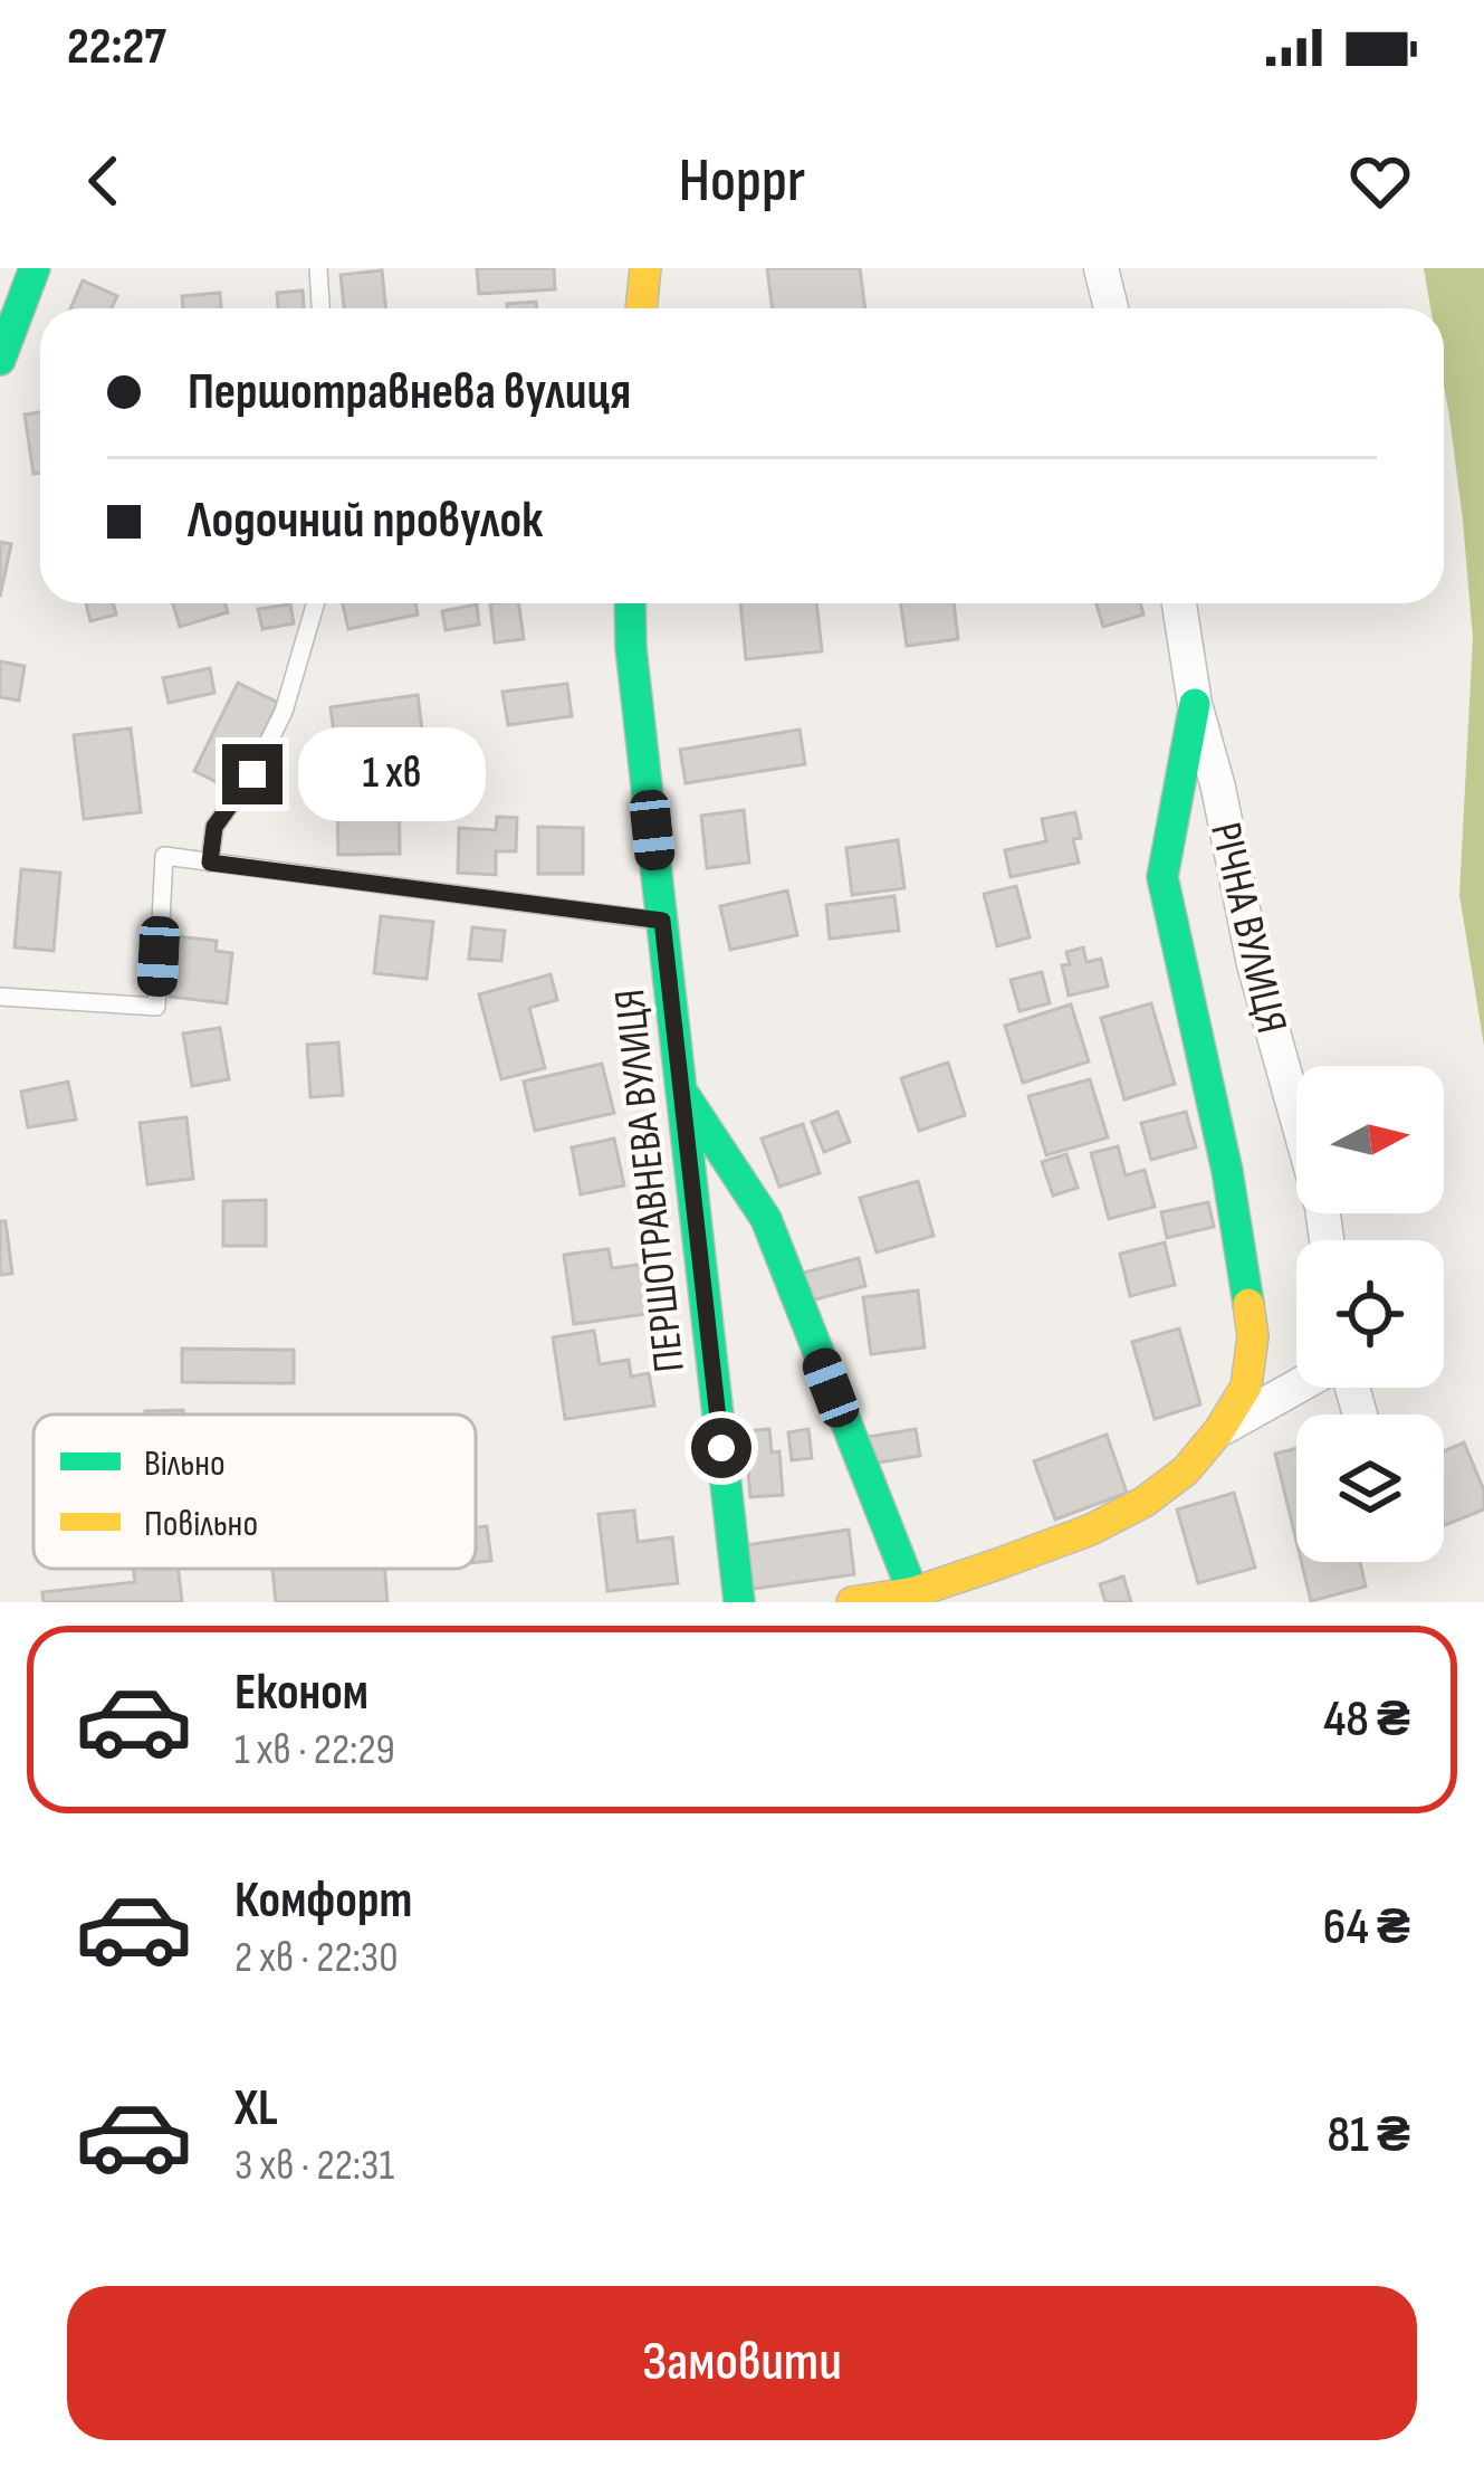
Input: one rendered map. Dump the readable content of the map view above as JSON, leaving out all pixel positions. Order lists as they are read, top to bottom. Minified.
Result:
{"streets":{"street":["РІЧНА ВУЛИЦЯ","ПЕРШОТРАВНЕВА ВУЛИЦЯ"]},"legend":["Вільно","Повільно"],"north":"right","page":{"status":"22:27","header":"Hoppr","banner":["Першотравнева вулиця","Лодочний провулок"],"bubble":"1 хв","list":[{"name":"Економ","note":"1 хв · 22:29","value":"48 ₴"},{"name":"Комфорт","note":"2 хв · 22:30","value":"64 ₴"},{"name":"XL","note":"3 хв · 22:31","value":"81 ₴"}],"buttons":"Замовити"}}
